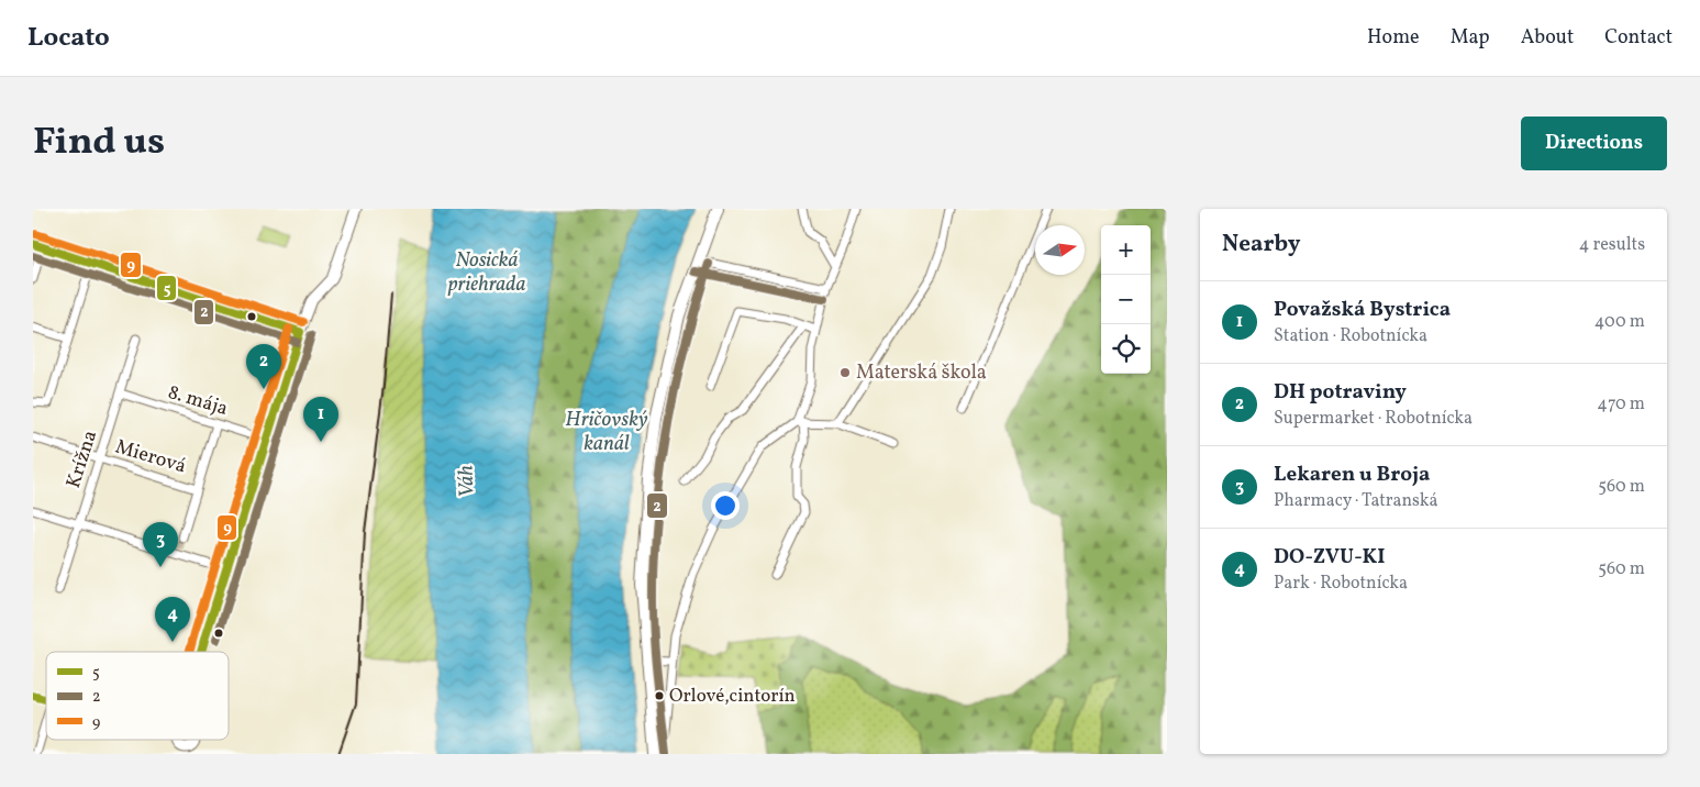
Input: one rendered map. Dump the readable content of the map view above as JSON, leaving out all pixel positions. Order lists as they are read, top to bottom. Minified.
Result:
{"streets":{"street":["8. mája","Mierová","Krížna"]},"crossings":[["8. mája","Krížna"],["Mierová","Krížna"]],"water":["Nosická priehrada","Hričovský kanál","Váh"],"places":["Materská škola","Orlové,cintorín"],"lines":["transit line 9","transit line 5","transit line 2"],"legend":["5","2","9"],"north":"right","page":{"header":"Locato","nav":["Home","Map","About","Contact"],"title":"Find us","buttons":"Directions","heading":["Nearby","4 results"],"map_buttons":["+","−"],"list":[{"mark":"1","name":"Považská Bystrica","note":"Station · Robotnícka","value":"400 m"},{"mark":"2","name":"DH potraviny","note":"Supermarket · Robotnícka","value":"470 m"},{"mark":"3","name":"Lekaren u Broja","note":"Pharmacy · Tatranská","value":"560 m"},{"mark":"4","name":"DO-ZVU-KI","note":"Park · Robotnícka","value":"560 m"}],"pins":["2","1","3","4"]}}
